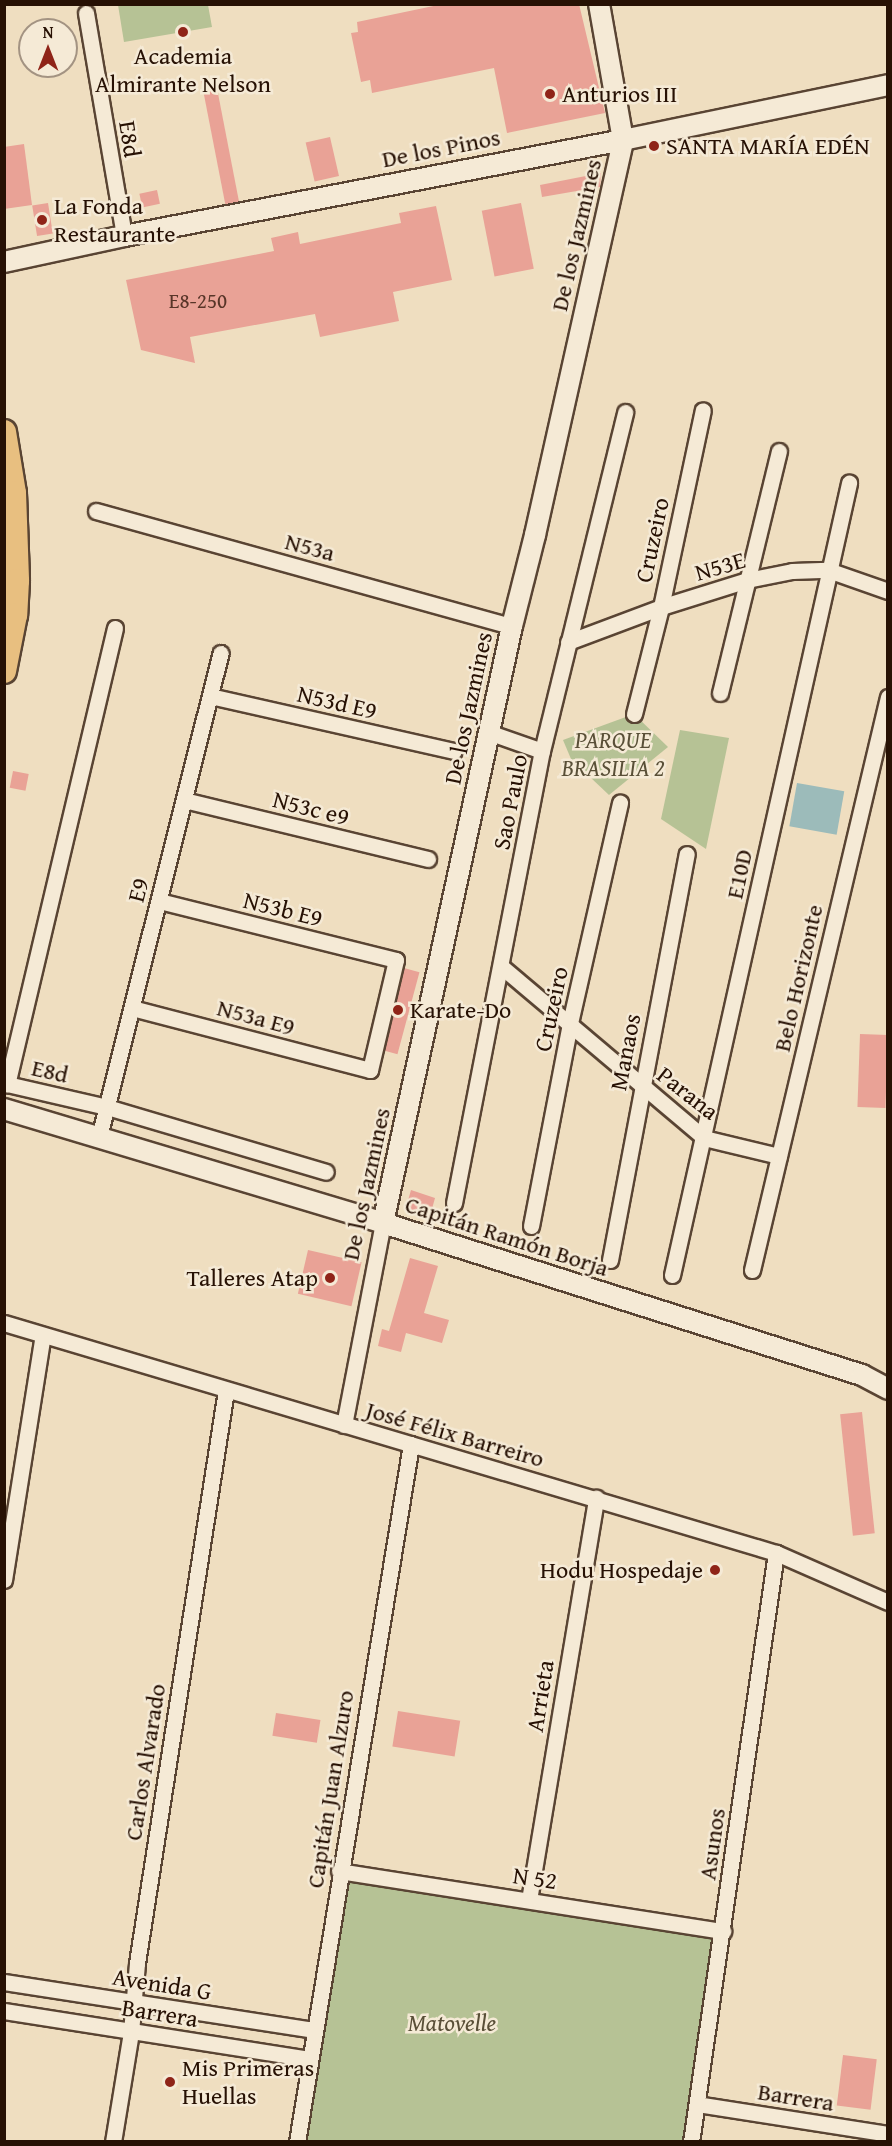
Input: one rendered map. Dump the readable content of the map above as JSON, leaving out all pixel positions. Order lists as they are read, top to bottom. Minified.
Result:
{"streets":{"street":["E8d","De los Pinos","De los Jazmines","Cruzeiro","N53a","N53E","N53d E9","Sao Paulo","N53c e9","E10D","E9","N53b E9","Belo Horizonte","N53a E9","Manaos","Parana","Capitán Ramón Borja","José Félix Barreiro","Arrieta","Carlos Alvarado","Capitán Juan Alzuro","Asunos","N 52","Avenida G","Barrera"]},"crossings":[["E8d","De los Pinos"],["E8d","E9"],["De los Pinos","De los Jazmines"],["De los Jazmines","N53a"],["De los Jazmines","Capitán Ramón Borja"],["De los Jazmines","José Félix Barreiro"],["Cruzeiro","N53E"],["Cruzeiro","Parana"],["N53E","Sao Paulo"],["N53E","E10D"],["N53d E9","E9"],["Sao Paulo","Parana"],["N53c e9","E9"],["E10D","Parana"],["E9","N53b E9"],["E9","N53a E9"],["E9","Capitán Ramón Borja"],["N53b E9","N53a E9"],["Belo Horizonte","Parana"],["Manaos","Parana"],["José Félix Barreiro","Arrieta"],["José Félix Barreiro","Carlos Alvarado"],["José Félix Barreiro","Capitán Juan Alzuro"],["José Félix Barreiro","Asunos"],["Arrieta","N 52"],["Carlos Alvarado","Avenida G"],["Carlos Alvarado","Barrera"],["Capitán Juan Alzuro","N 52"],["Capitán Juan Alzuro","Avenida G"],["Capitán Juan Alzuro","Barrera"],["Asunos","N 52"],["Asunos","Barrera"]],"parks":["PARQUE BRASILIA 2","Matovelle"],"places":["Academia Almirante Nelson","Anturios III","SANTA MARÍA EDÉN","La Fonda Restaurante","Karate-Do","Talleres Atap","Hodu Hospedaje","Mis Primeras Huellas"],"house_numbers":["E8-250"],"north":"top"}
